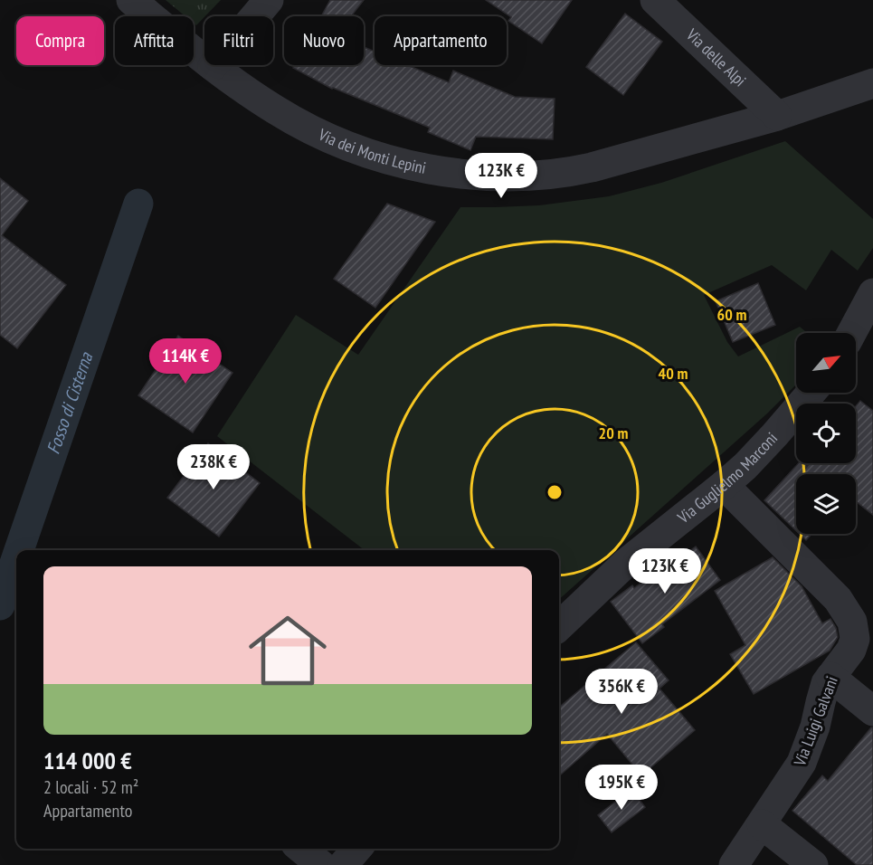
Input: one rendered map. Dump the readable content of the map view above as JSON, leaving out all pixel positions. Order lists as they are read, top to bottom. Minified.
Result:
{"streets":{"street":["Via delle Alpi","Via dei Monti Lepini","Via Guglielmo Marconi","Via Luigi Galvani"]},"crossings":[["Via delle Alpi","Via dei Monti Lepini"],["Via Guglielmo Marconi","Via Luigi Galvani"]],"water":["Fosso di Cisterna"],"north":"top right","page":{"chip":["Compra","Affitta","Filtri","Nuovo","Appartamento"],"price":["123K €","114K €","238K €","123K €","356K €","195K €"],"list":[{"name":"114 000 €","note":"2 locali · 52 m² · Appartamento"}]},"rings":["60 m","40 m","20 m"]}
